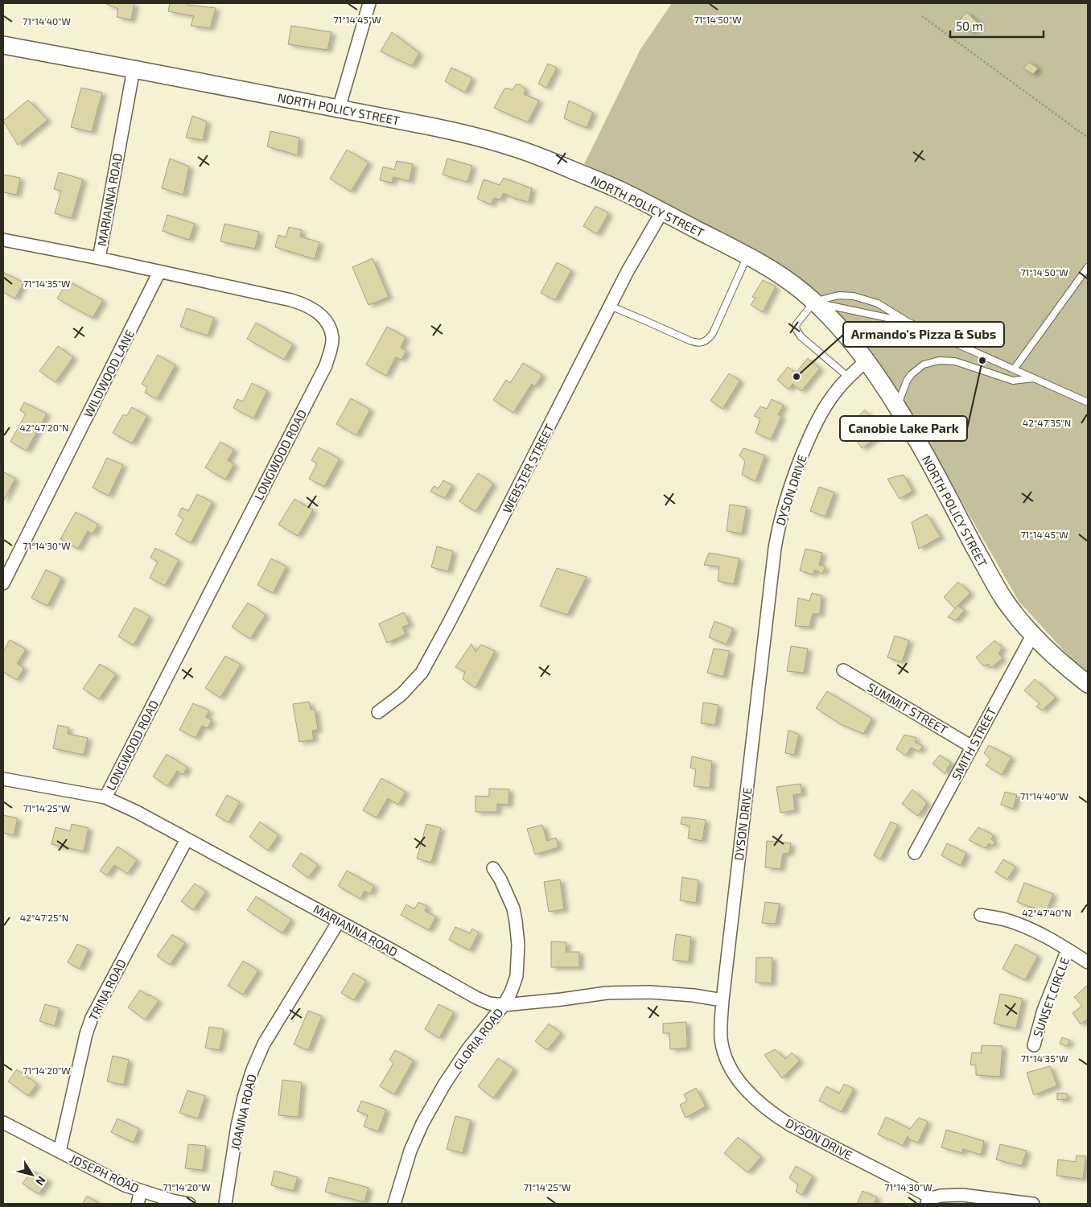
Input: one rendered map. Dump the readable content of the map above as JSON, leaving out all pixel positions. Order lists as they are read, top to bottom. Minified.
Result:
{"streets":{"street":["NORTH POLICY STREET","MARIANNA ROAD","WILDWOOD LANE","LONGWOOD ROAD","WEBSTER STREET","DYSON DRIVE","SUMMIT STREET","SMITH STREET","TRINA ROAD","SUNSET CIRCLE","GLORIA ROAD","JOANNA ROAD","JOSEPH ROAD"]},"crossings":[["NORTH POLICY STREET","MARIANNA ROAD"],["NORTH POLICY STREET","WEBSTER STREET"],["NORTH POLICY STREET","DYSON DRIVE"],["NORTH POLICY STREET","SMITH STREET"],["MARIANNA ROAD","LONGWOOD ROAD"],["MARIANNA ROAD","DYSON DRIVE"],["MARIANNA ROAD","TRINA ROAD"],["MARIANNA ROAD","GLORIA ROAD"],["MARIANNA ROAD","JOANNA ROAD"],["WILDWOOD LANE","LONGWOOD ROAD"],["SUMMIT STREET","SMITH STREET"],["TRINA ROAD","JOSEPH ROAD"]],"places":["Canobie Lake Park","Armando's Pizza & Subs"],"scale_bar":"50 m","north":"bottom right","coordinates":["71°14'45\"W","71°14'50\"W","71°14'40\"W","71°14'35\"W","42°47'35\"N","42°47'20\"N","71°14'30\"W","71°14'25\"W","42°47'40\"N","42°47'25\"N","71°14'20\"W"]}
